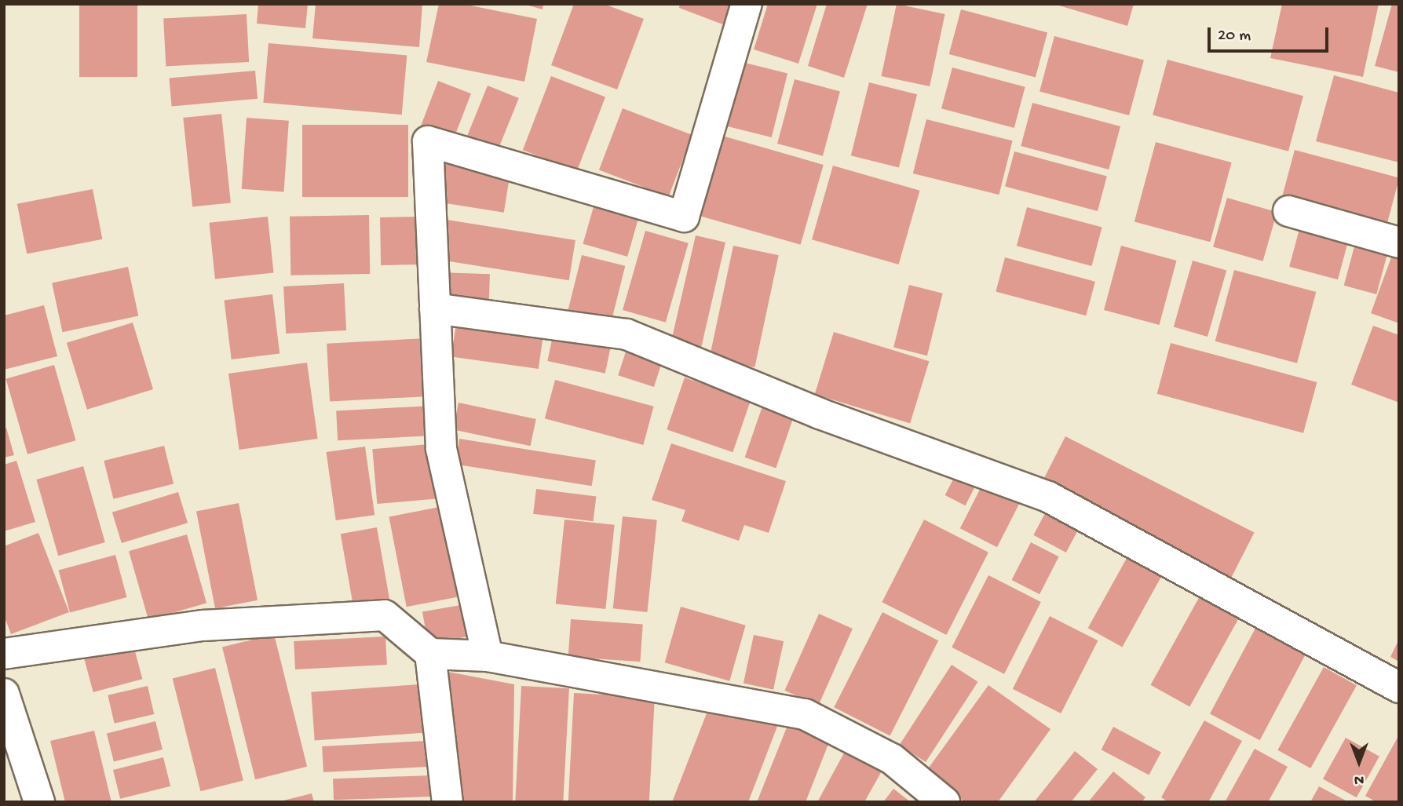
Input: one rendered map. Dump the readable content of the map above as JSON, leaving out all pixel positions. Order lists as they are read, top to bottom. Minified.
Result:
{"scale_bar":"20 m","north":"bottom"}
